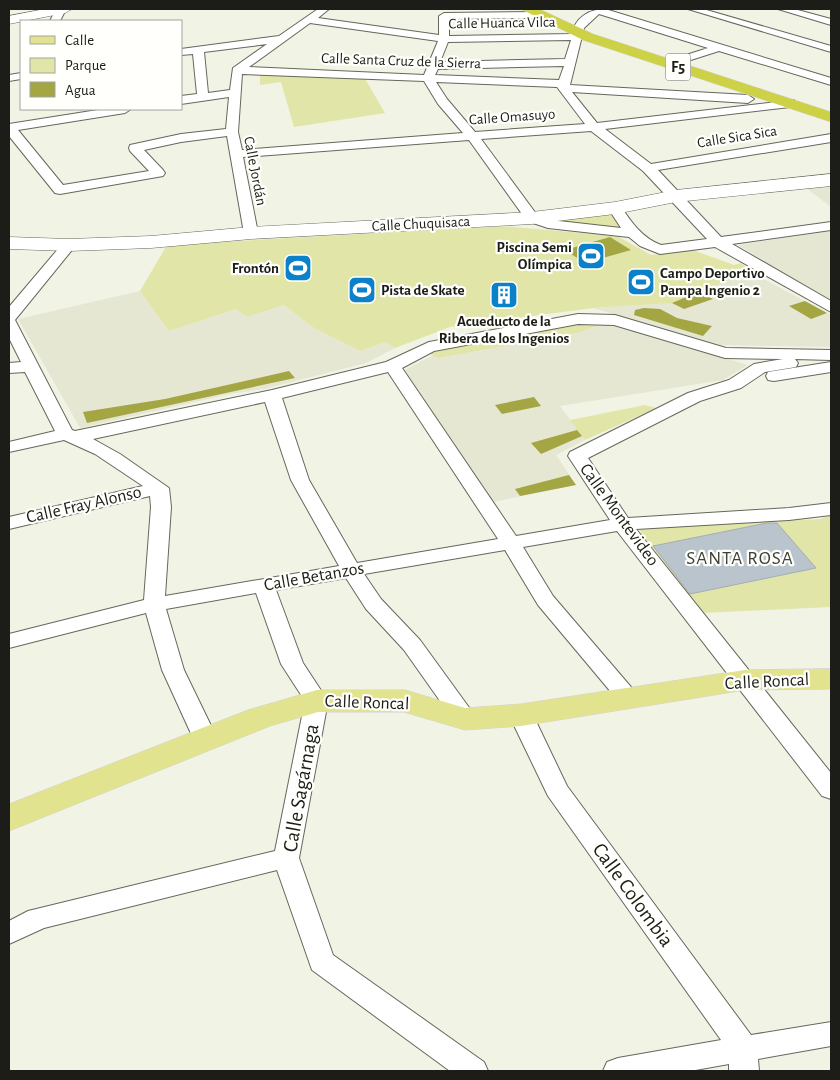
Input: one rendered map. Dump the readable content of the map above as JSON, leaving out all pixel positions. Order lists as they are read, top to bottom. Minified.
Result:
{"streets":{"highway":["F5"],"main road":["Calle Chuquisaca","Calle Roncal"],"street":["Calle Huanca Vilca","Calle Santa Cruz de la Sierra","Calle Omasuyo","Calle Sica Sica","Calle Jordán","Calle Fray Alonso","Calle Montevideo","Calle Betanzos","Calle Sagárnaga","Calle Colombia"]},"crossings":[["Calle Huanca Vilca","F5"],["Calle Santa Cruz de la Sierra","F5"],["Calle Santa Cruz de la Sierra","Calle Omasuyo"],["Calle Santa Cruz de la Sierra","Calle Jordán"],["F5","Calle Omasuyo"],["Calle Omasuyo","Calle Jordán"],["Calle Jordán","Calle Chuquisaca"],["Calle Montevideo","Calle Betanzos"],["Calle Montevideo","Calle Roncal"],["Calle Betanzos","Calle Sagárnaga"],["Calle Roncal","Calle Sagárnaga"],["Calle Roncal","Calle Colombia"]],"districts":["SANTA ROSA"],"places":{"sports":["Piscina Semi Olímpica","Frontón","Campo Deportivo Pampa Ingenio 2","Pista de Skate"],"building":["Acueducto de la Ribera de los Ingenios"]},"legend":["Calle","Parque","Agua"]}
